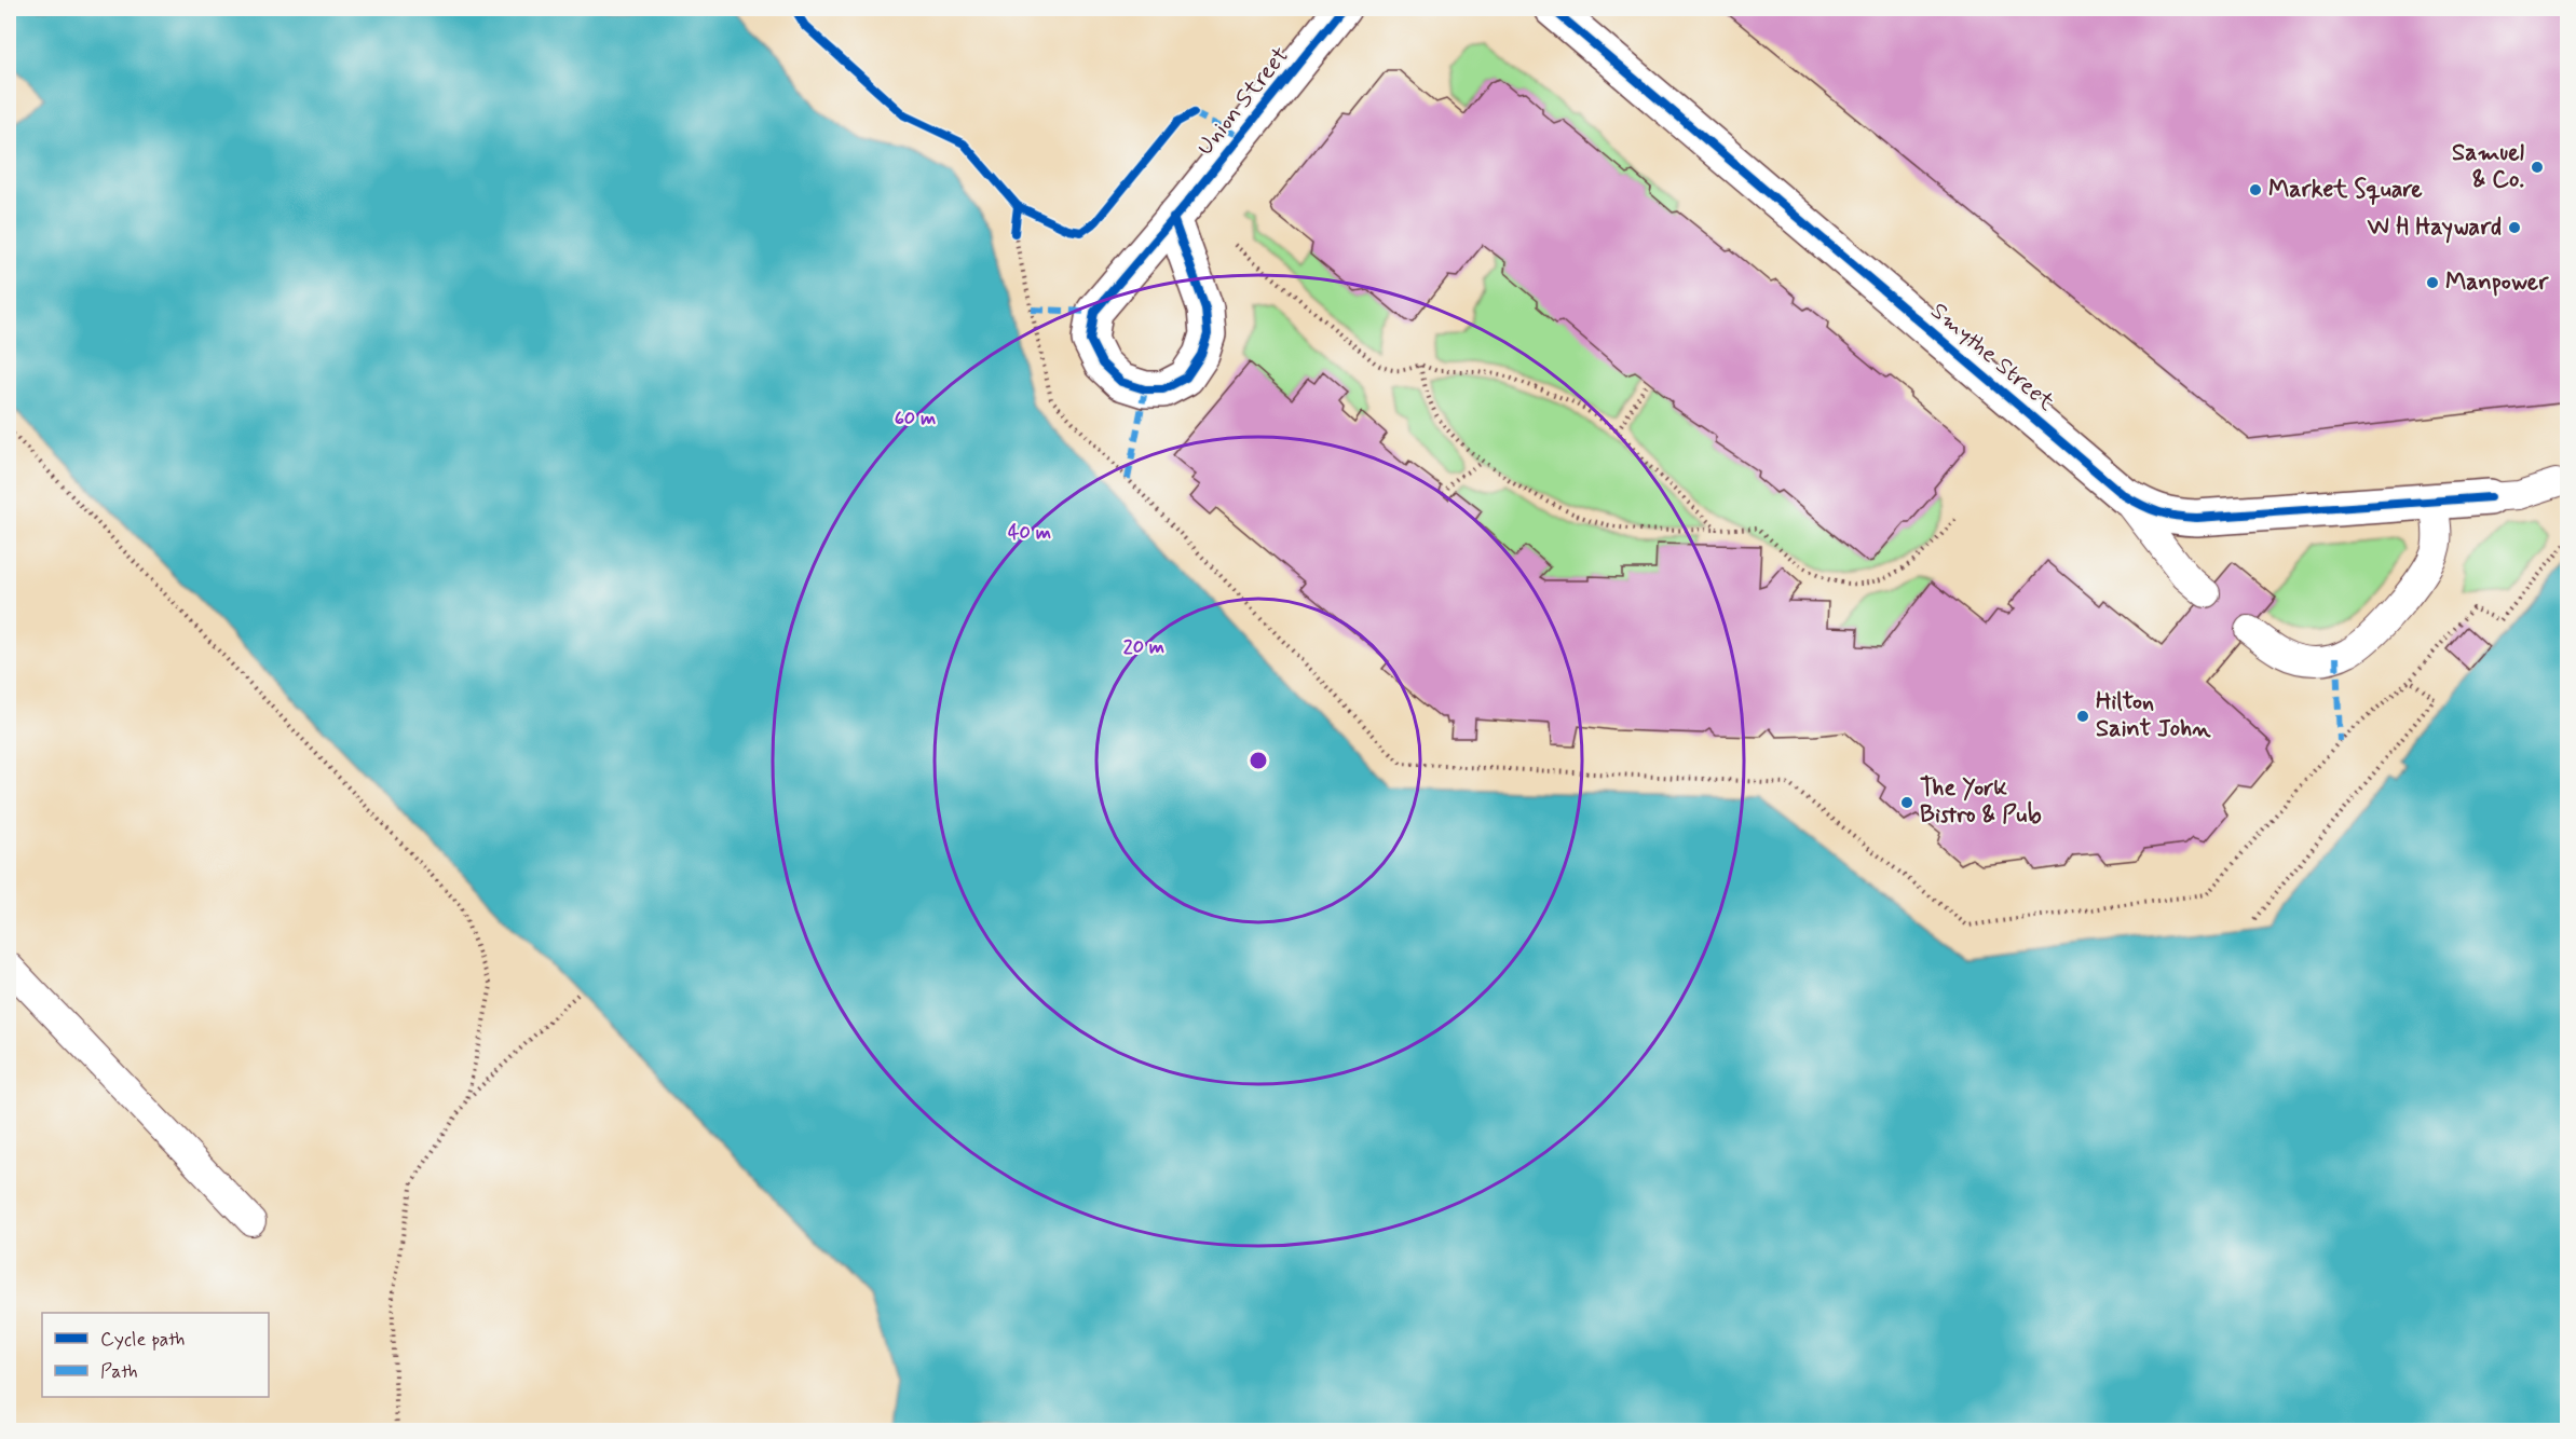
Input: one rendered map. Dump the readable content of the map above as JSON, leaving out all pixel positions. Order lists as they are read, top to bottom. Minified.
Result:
{"streets":{"street":["Union Street","Smythe Street"]},"places":["Samuel & Co.","Market Square","W H Hayward","Manpower","Hilton Saint John","The York Bistro & Pub"],"legend":["Cycle path","Path"],"rings":["60 m","40 m","20 m"]}
